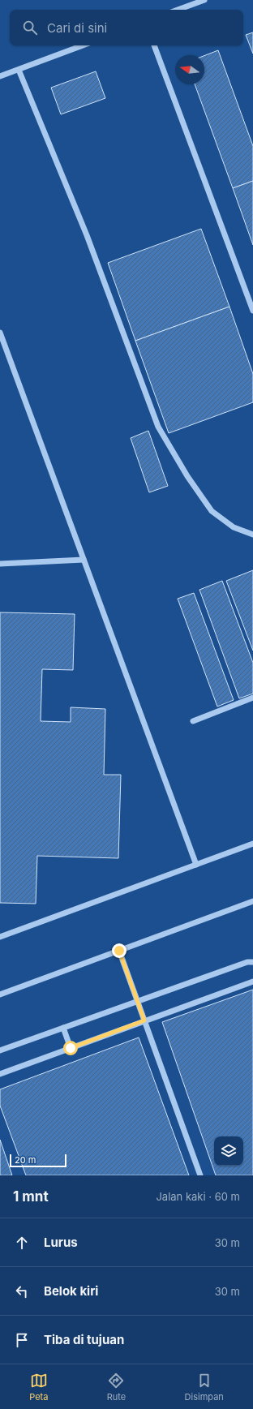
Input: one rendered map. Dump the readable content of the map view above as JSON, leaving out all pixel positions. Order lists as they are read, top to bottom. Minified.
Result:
{"scale_bar":"20 m","north":"left","page":{"search":"Cari di sini","scale":"20 m","heading":["1 mnt","Jalan kaki · 60 m"],"list":[["Lurus","30 m"],["Belok kiri","30 m"],"Tiba di tujuan"],"nav":["Peta","Rute","Disimpan"]}}
